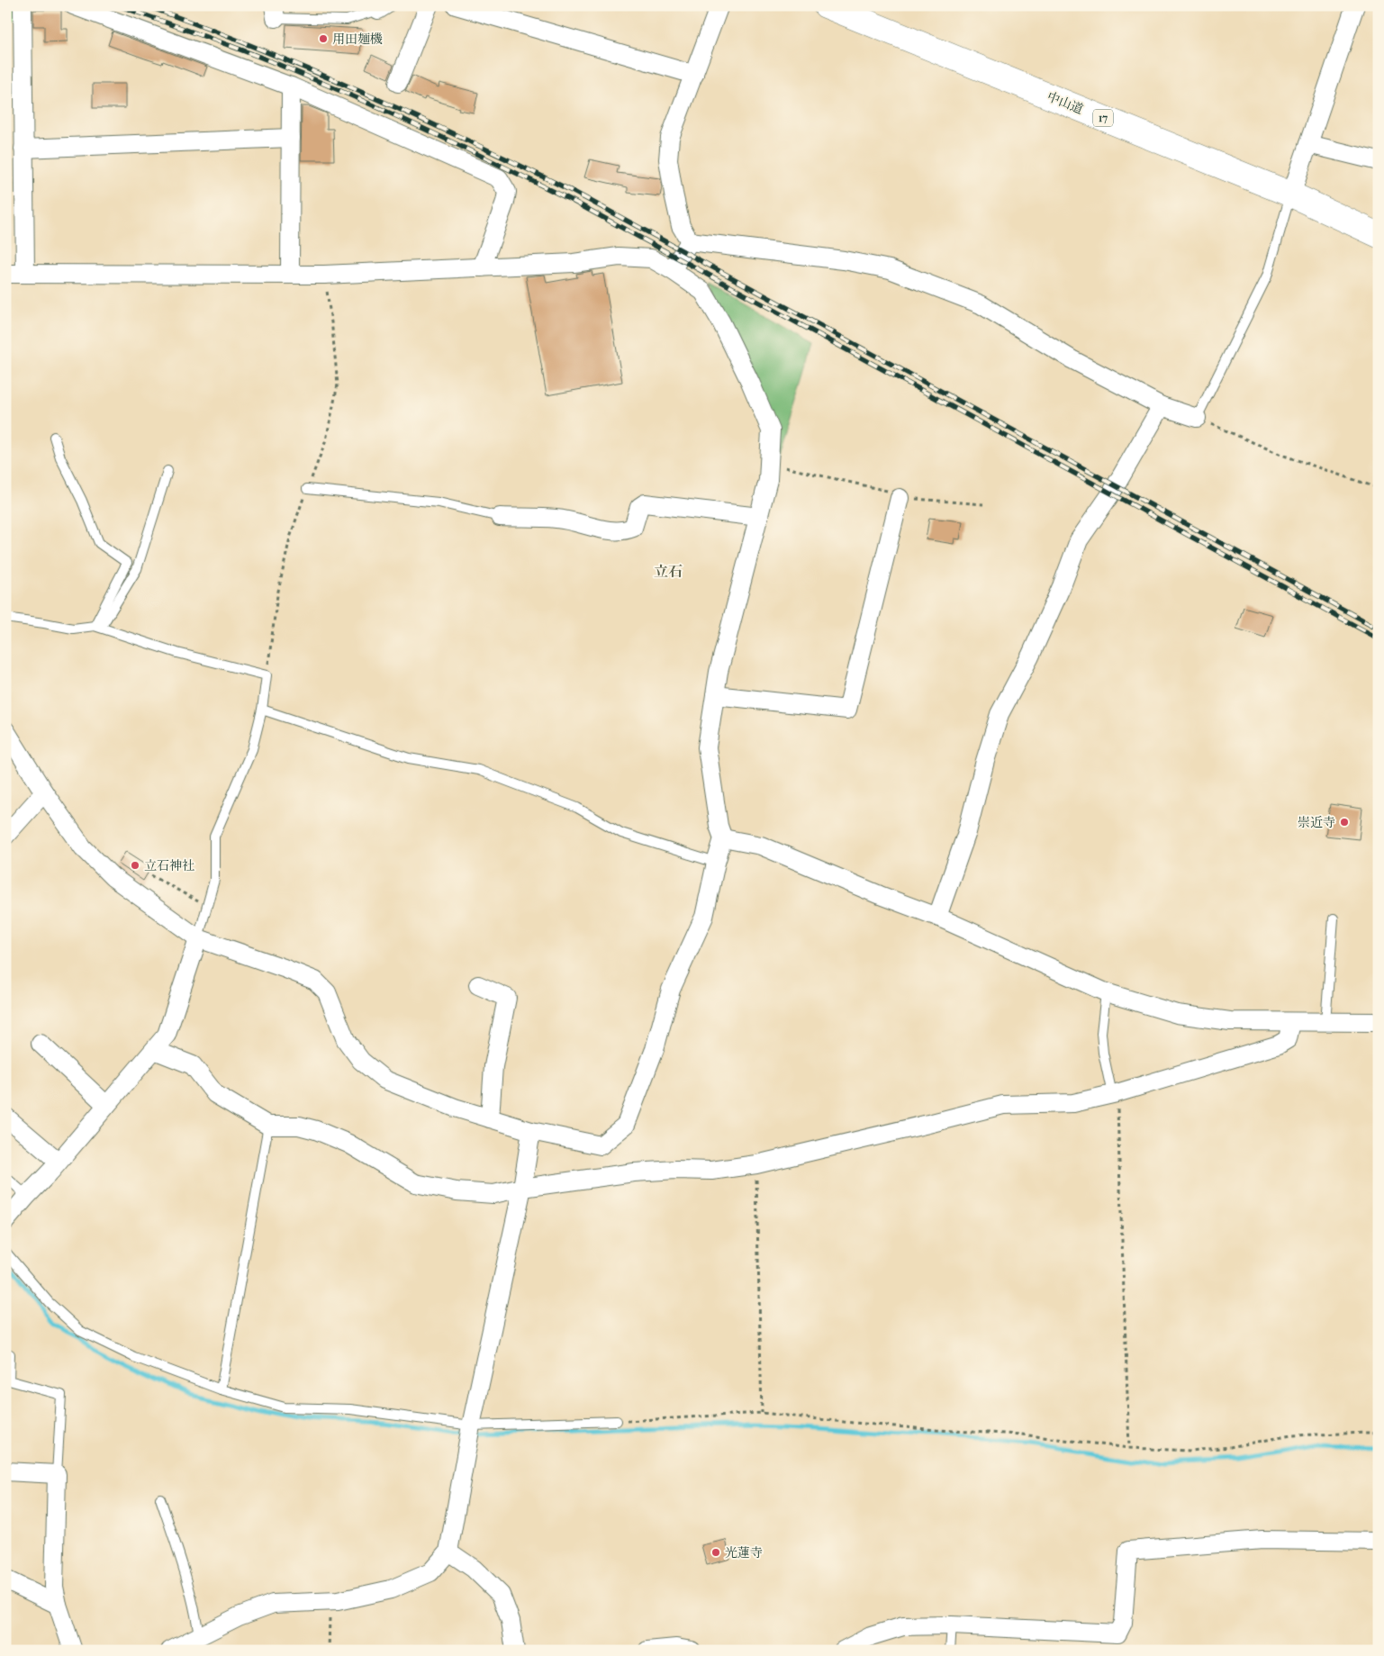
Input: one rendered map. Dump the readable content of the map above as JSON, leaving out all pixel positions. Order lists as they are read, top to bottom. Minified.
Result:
{"streets":{"highway":["中山道","17"]},"districts":["立石"],"places":["用田麺機","崇近寺","立石神社","光蓮寺"]}
